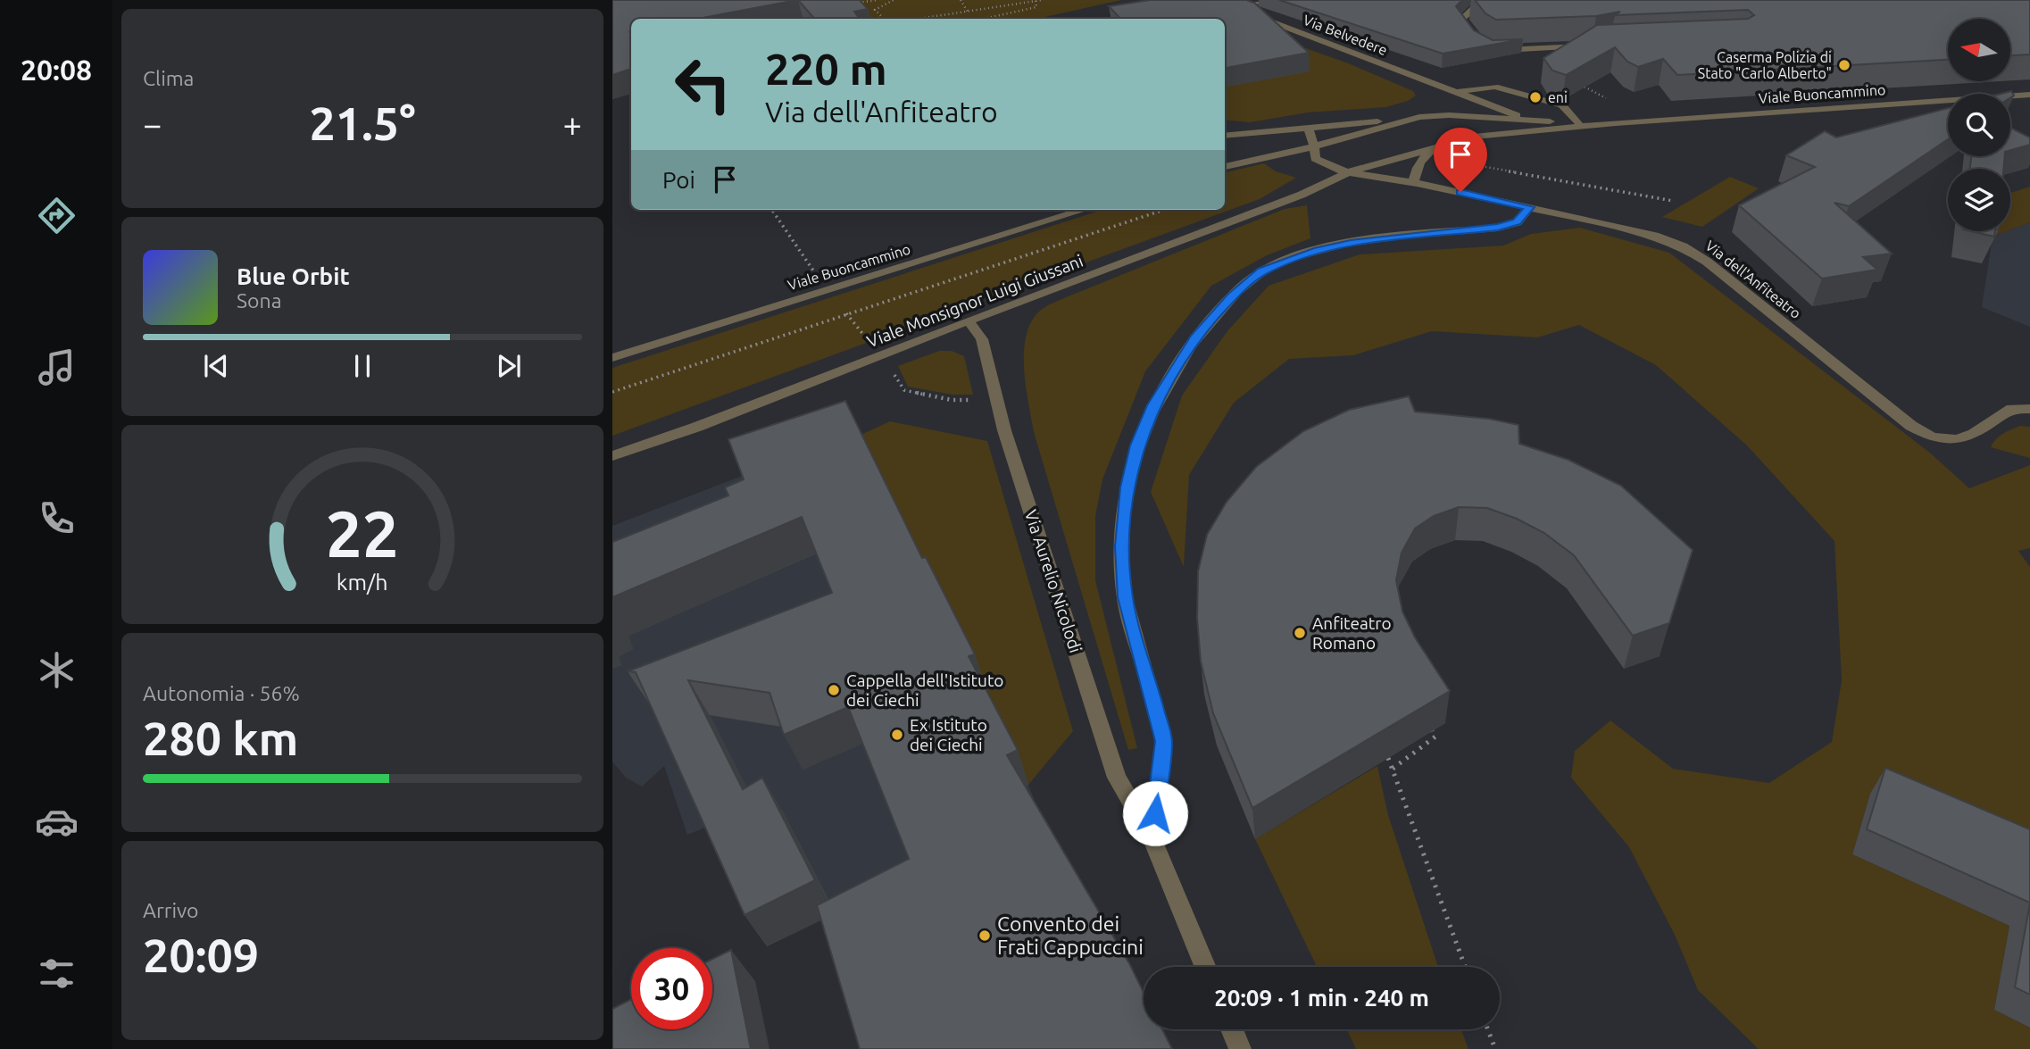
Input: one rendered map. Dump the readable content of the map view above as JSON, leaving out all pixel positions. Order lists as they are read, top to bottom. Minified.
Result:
{"streets":{"street":["Via Belvedere","Viale Buoncammino","Via dell'Anfiteatro","Viale Monsignor Luigi Giussani","Via Aurelio Nicolodi"]},"crossings":[["Via Belvedere","Viale Buoncammino"],["Viale Buoncammino","Via dell'Anfiteatro"],["Viale Buoncammino","Viale Monsignor Luigi Giussani"],["Via dell'Anfiteatro","Viale Monsignor Luigi Giussani"],["Viale Monsignor Luigi Giussani","Via Aurelio Nicolodi"]],"places":["Caserma Polizia di Stato \"Carlo Alberto\"","eni","Anfiteatro Romano","Cappella dell'Istituto dei Ciechi","Ex Istituto dei Ciechi","Convento dei Frati Cappuccini"],"north":"left","page":{"tabs":"20:08","tile":["Clima",["Autonomia · 56%","280 km"],["Arrivo","20:09"]],"turn":["220 m","Via dell'Anfiteatro"],"heat":["−","21.5°","+"],"then":"Poi","song":["Blue Orbit","Sona"],"limit":"30","trip":"20:09 · 1 min · 240 m","gauge":["22","km/h"]}}
